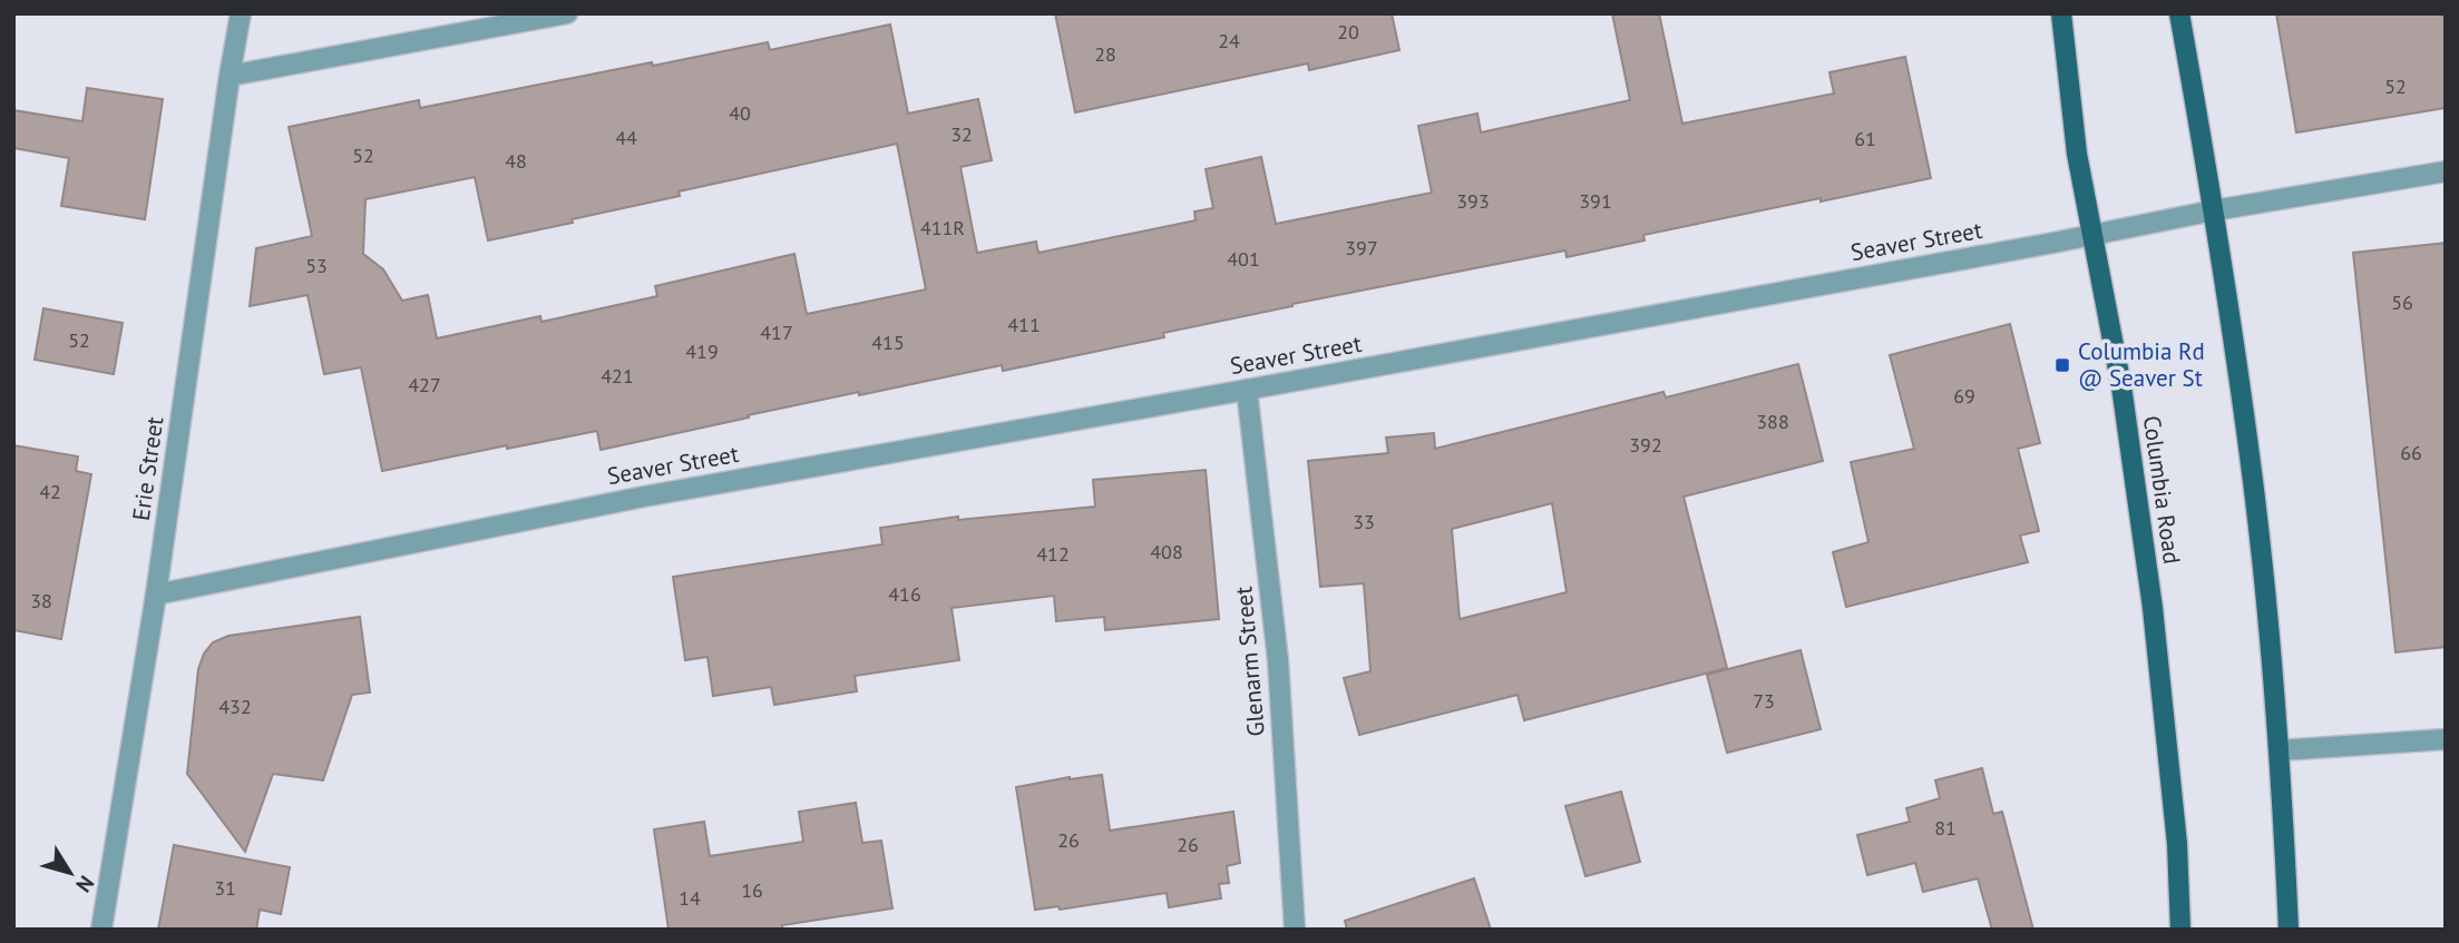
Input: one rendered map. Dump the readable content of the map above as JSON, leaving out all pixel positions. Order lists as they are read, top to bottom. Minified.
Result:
{"streets":{"main road":["Columbia Road"],"street":["Seaver Street","Erie Street","Glenarm Street"]},"crossings":[["Seaver Street","Erie Street"],["Seaver Street","Columbia Road"],["Seaver Street","Glenarm Street"]],"places":{"transit":["Columbia Rd @ Seaver St"]},"house_numbers":["20","24","28","52","40","32","44","61","52","48","393","391","411R","397","401","53","56","411","417","52","415","419","421","427","69","388","392","66","42","33","408","412","416","38","73","432","81","26","26","31","16","14"],"north":"bottom right"}
